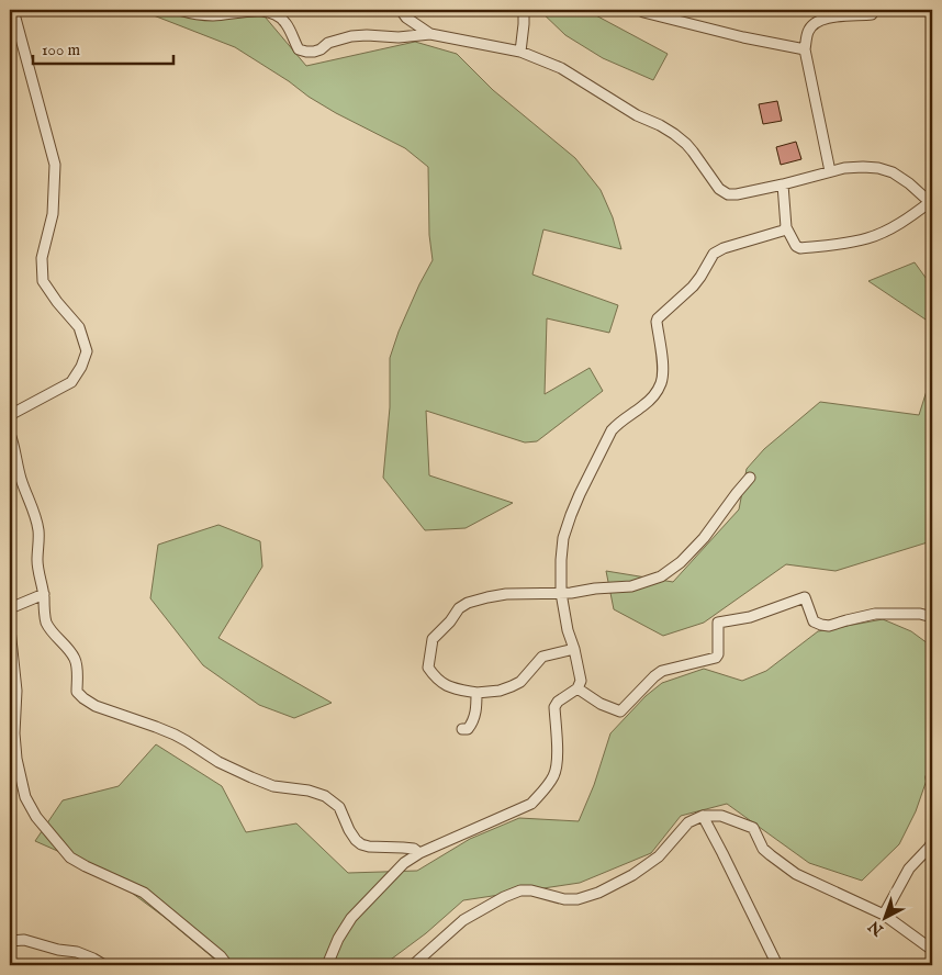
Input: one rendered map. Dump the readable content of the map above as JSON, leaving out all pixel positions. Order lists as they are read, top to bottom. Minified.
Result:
{"scale_bar":"100 m","north":"bottom left"}
